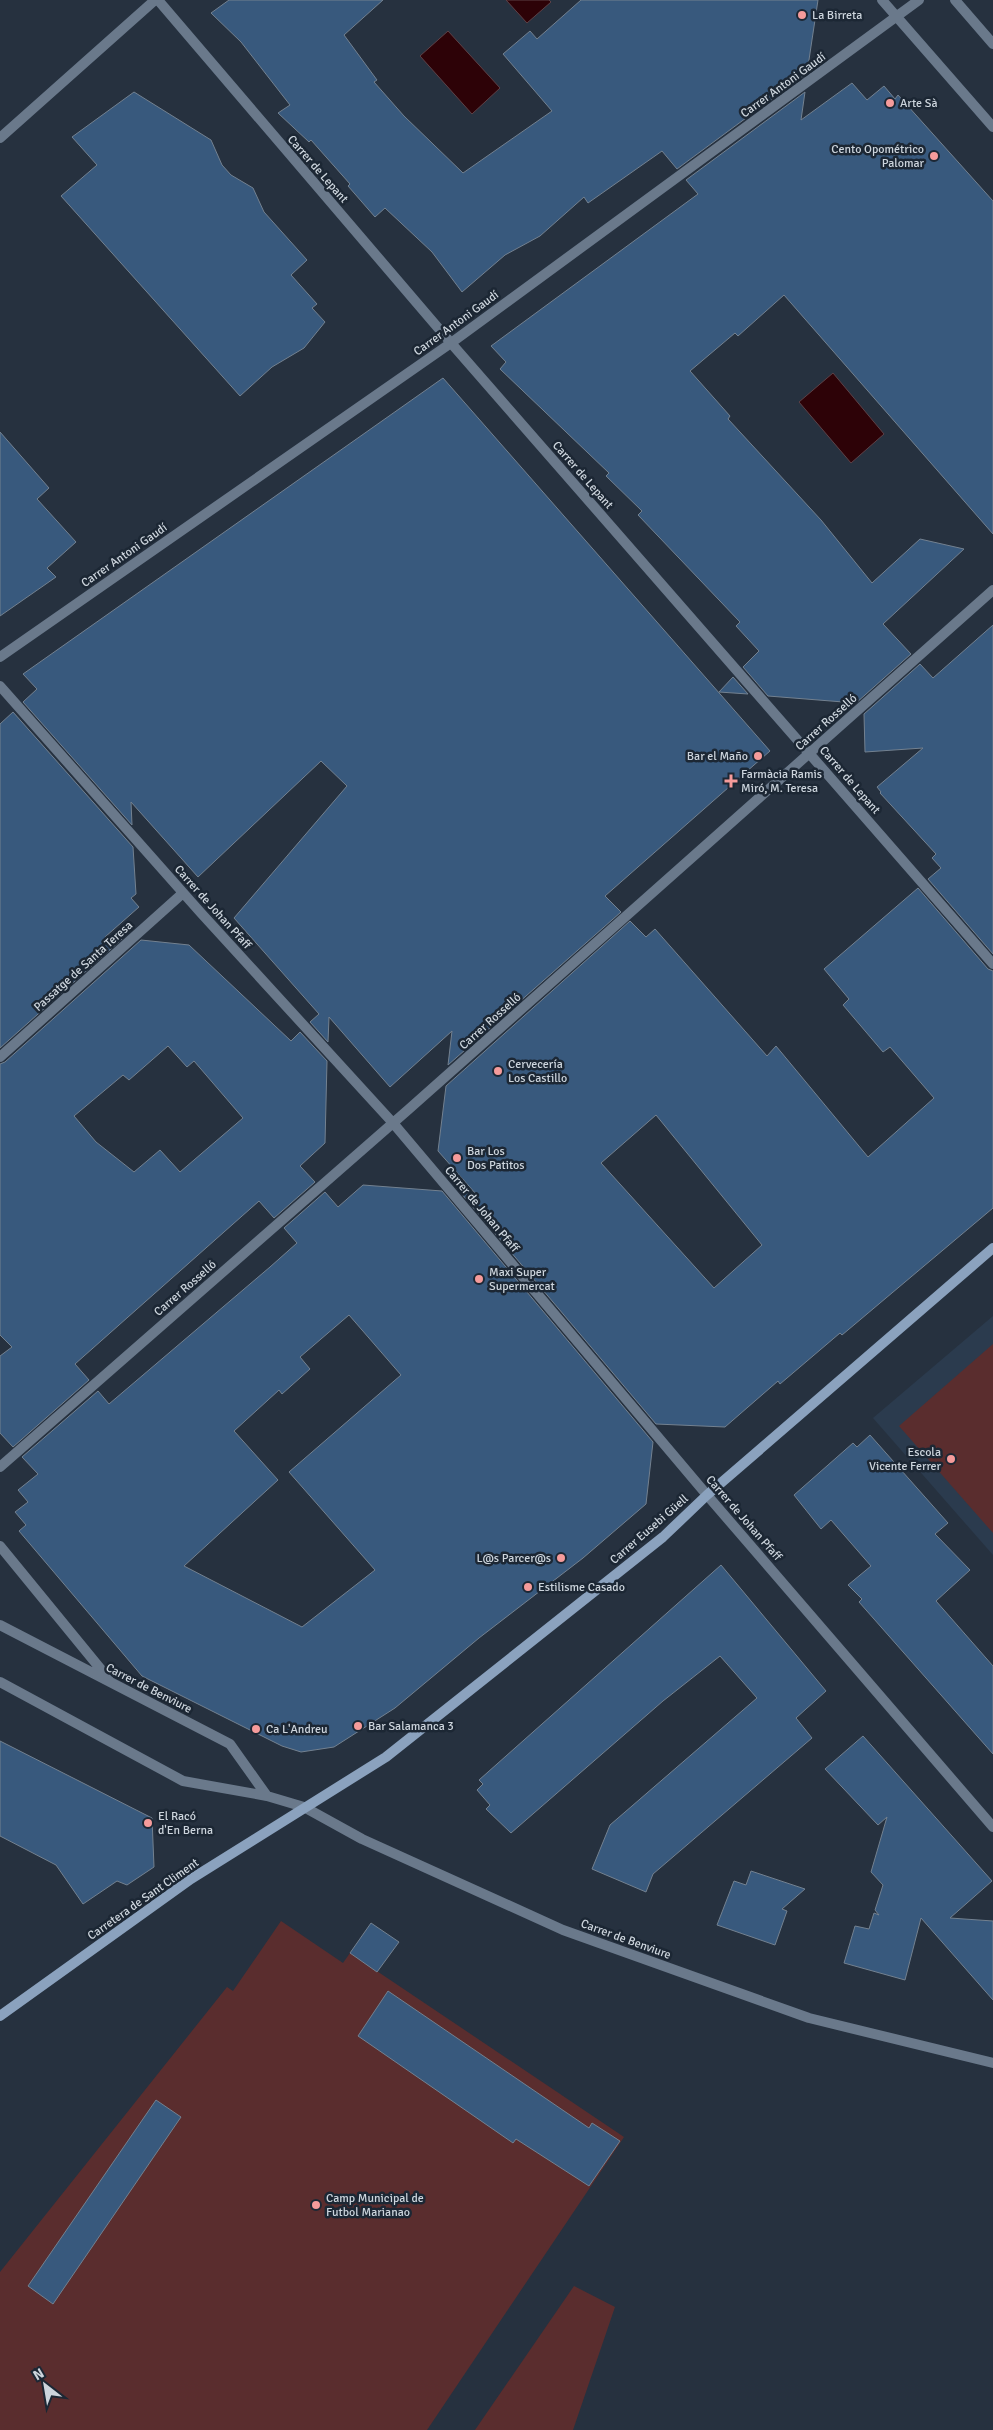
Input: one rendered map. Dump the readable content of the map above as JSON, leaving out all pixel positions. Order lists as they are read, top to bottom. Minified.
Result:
{"streets":{"street":["Carrer Antoni Gaudí","Carrer de Lepant","Carrer Rosselló","Carrer de Johan Pfaff","Passatge de Santa Teresa","Carrer Eusebi Güell","Carrer de Benviure","Carretera de Sant Climent"]},"crossings":[["Carrer Antoni Gaudí","Carrer de Lepant"],["Carrer de Lepant","Carrer Rosselló"],["Carrer Rosselló","Carrer de Johan Pfaff"],["Carrer de Johan Pfaff","Passatge de Santa Teresa"],["Carrer de Johan Pfaff","Carrer Eusebi Güell"],["Carrer Eusebi Güell","Carrer de Benviure"],["Carrer Eusebi Güell","Carretera de Sant Climent"],["Carrer de Benviure","Carretera de Sant Climent"]],"places":{"other":["La Birreta","Arte Sà","Cento Opométrico Palomar","Bar el Maño","Cervecería Los Castillo","Bar Los Dos Patitos","Maxi Super Supermercat","Escola Vicente Ferrer","L@s Parcer@s","Estilisme Casado","Bar Salamanca 3","Ca L'Andreu","El Racó d'En Berna","Camp Municipal de Futbol Marianao"],"health":["Farmàcia Ramis Miró, M. Teresa"]},"north":"top left"}
